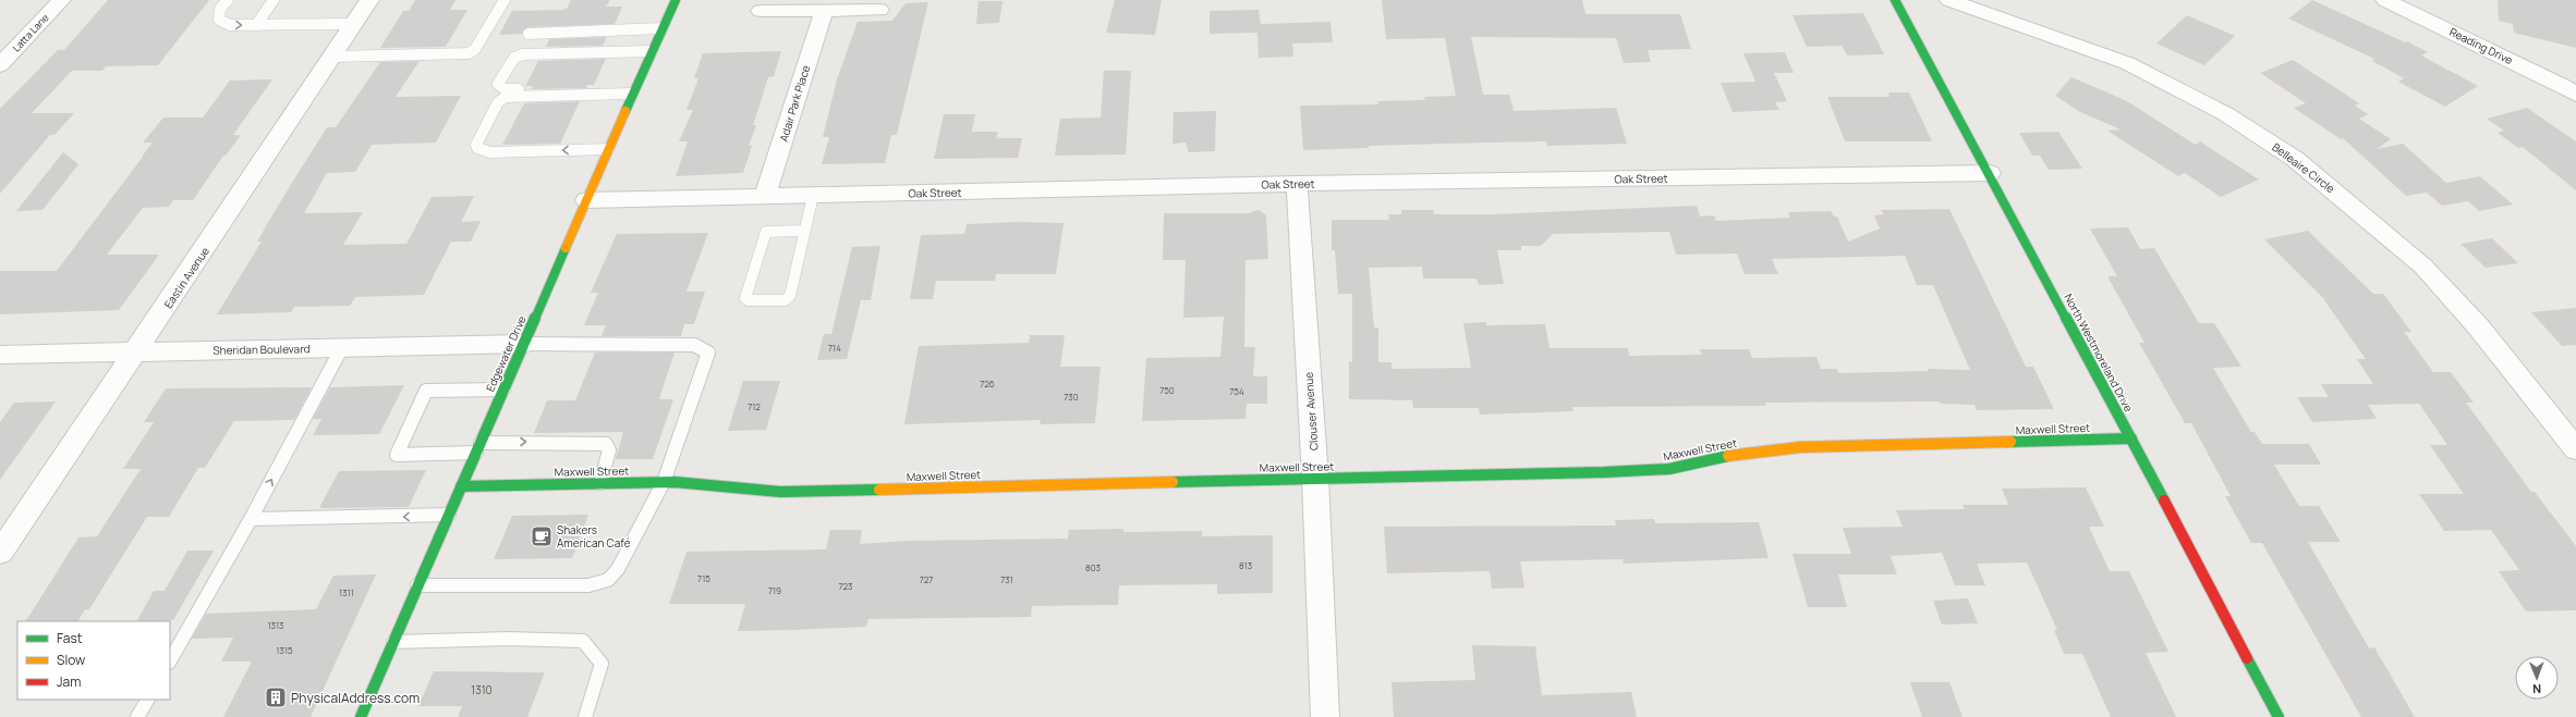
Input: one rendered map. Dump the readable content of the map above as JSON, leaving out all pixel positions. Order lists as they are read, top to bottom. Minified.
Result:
{"streets":{"street":["Latta Lane","Reading Drive","Adair Park Place","Belleaire Circle","Oak Street","Eastin Avenue","Sheridan Boulevard","North Westmoreland Drive","Edgewater Drive","Clouser Avenue","Maxwell Street"]},"crossings":[["Adair Park Place","Oak Street"],["Oak Street","North Westmoreland Drive"],["Oak Street","Edgewater Drive"],["Oak Street","Clouser Avenue"],["Eastin Avenue","Sheridan Boulevard"],["Sheridan Boulevard","Edgewater Drive"],["North Westmoreland Drive","Maxwell Street"],["Edgewater Drive","Maxwell Street"],["Clouser Avenue","Maxwell Street"]],"places":{"cafe":["Shakers American Café"],"building":["PhysicalAddress.com"]},"house_numbers":["714","726","750","754","730","712","813","803","715","727","731","723","719","1311","1313","1315","1310"],"legend":["Fast","Slow","Jam"],"north":"bottom"}
